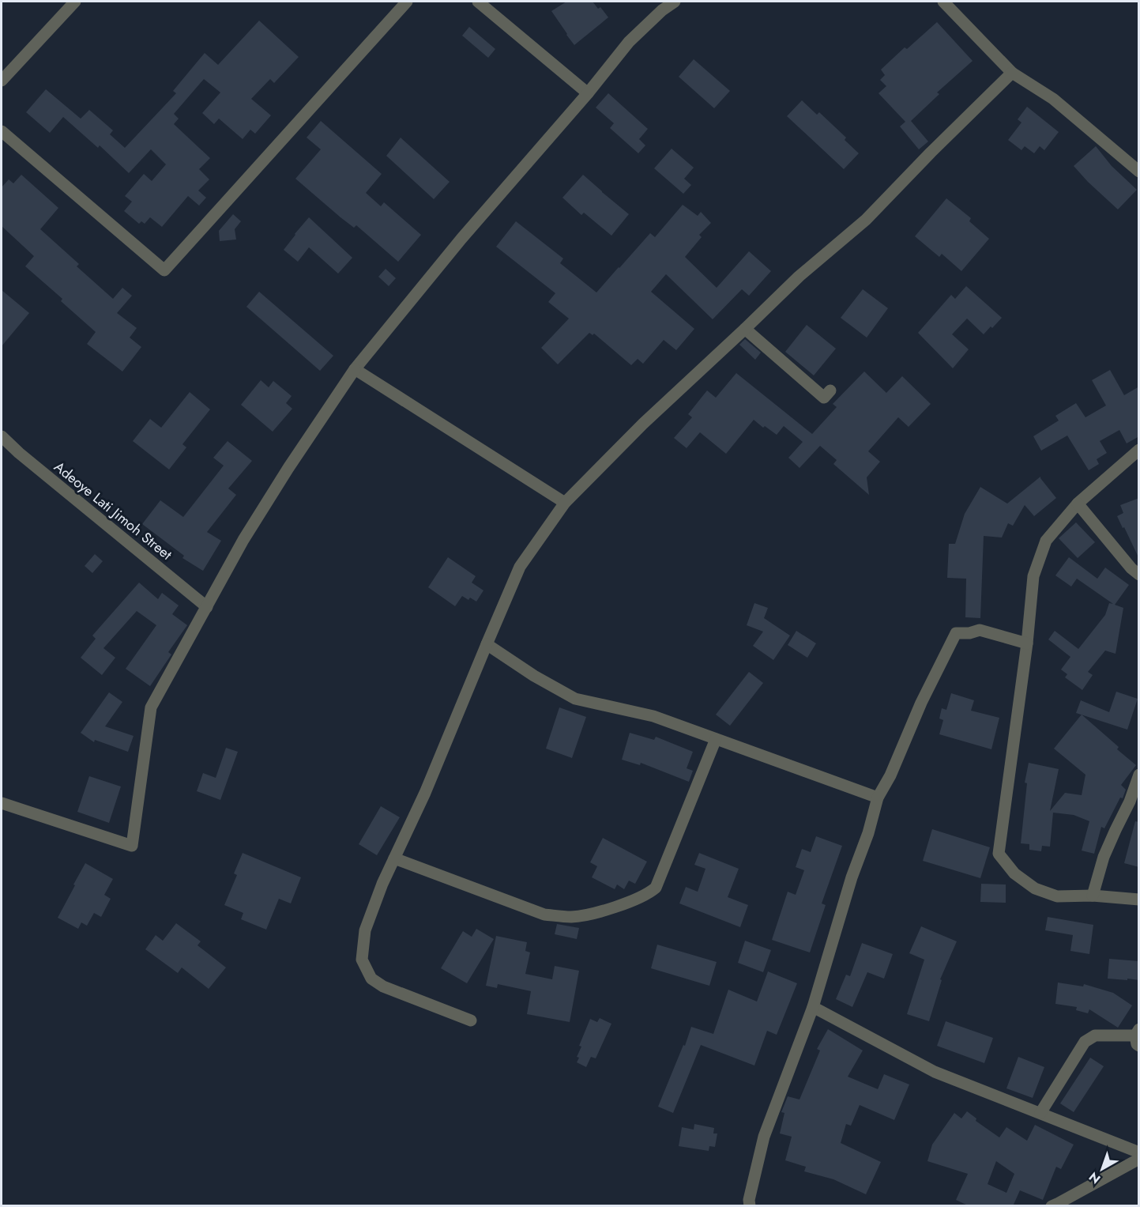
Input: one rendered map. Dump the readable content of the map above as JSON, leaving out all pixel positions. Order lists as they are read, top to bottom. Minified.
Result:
{"streets":{"street":["Adeoye Lati Jimoh Street"]},"north":"bottom left"}
